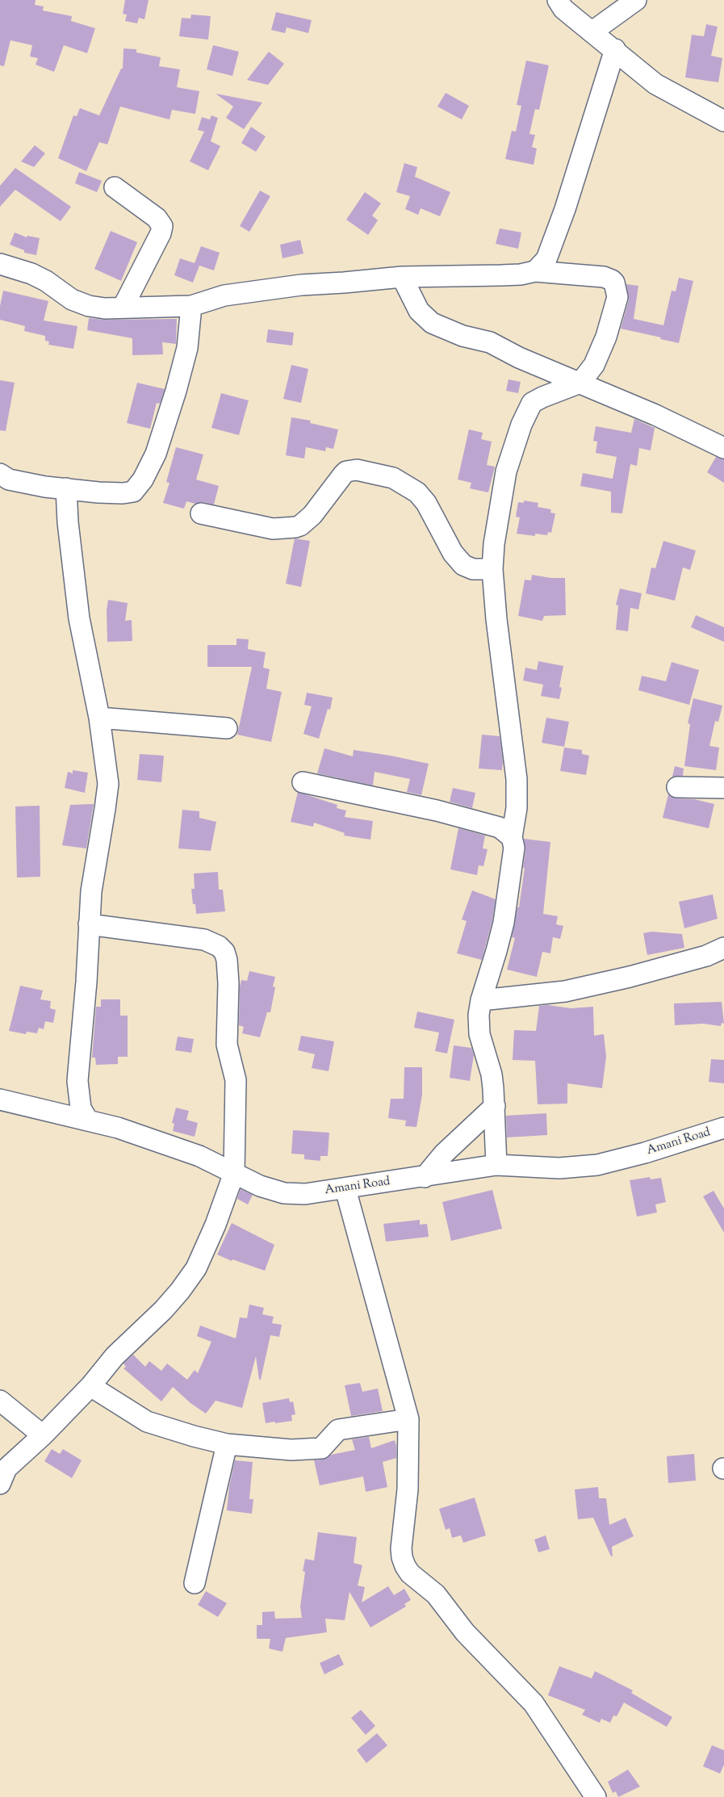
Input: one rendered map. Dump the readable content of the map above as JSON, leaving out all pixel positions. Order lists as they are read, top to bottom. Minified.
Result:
{"streets":{"street":["Amani Road"]}}
